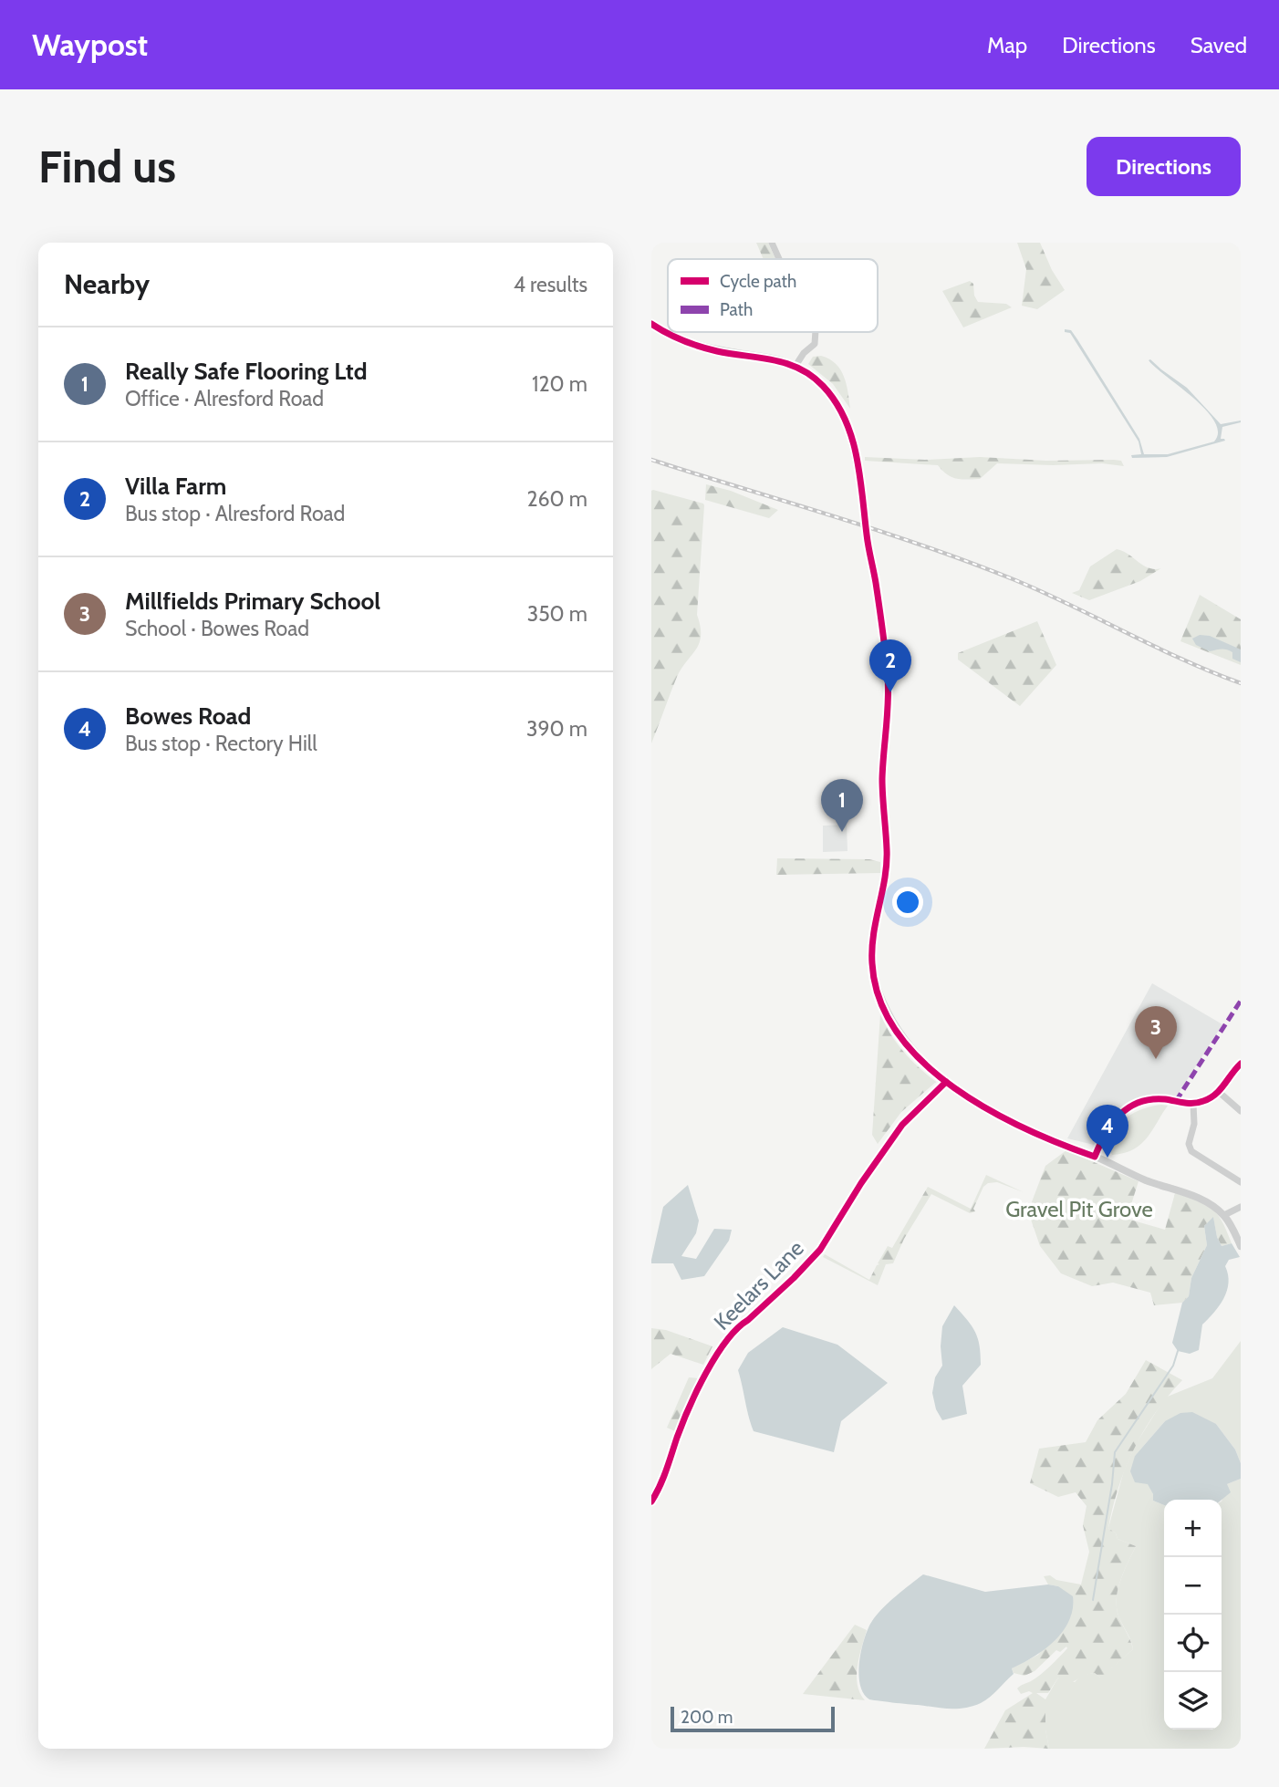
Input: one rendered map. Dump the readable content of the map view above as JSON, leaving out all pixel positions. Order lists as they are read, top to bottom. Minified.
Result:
{"streets":{"street":["Keelars Lane"]},"parks":["Gravel Pit Grove"],"legend":["Cycle path","Path"],"scale_bar":"200 m","page":{"header":"Waypost","nav":["Map","Directions","Saved"],"buttons":"Directions","title":"Find us","heading":["Nearby","4 results"],"list":[{"mark":"1","name":"Really Safe Flooring Ltd","note":"Office · Alresford Road","value":"120 m"},{"mark":"2","name":"Villa Farm","note":"Bus stop · Alresford Road","value":"260 m"},{"mark":"3","name":"Millfields Primary School","note":"School · Bowes Road","value":"350 m"},{"mark":"4","name":"Bowes Road","note":"Bus stop · Rectory Hill","value":"390 m"}],"pins":["2","1","3","4"],"map_buttons":["+","−"],"scale":"200 m"}}
